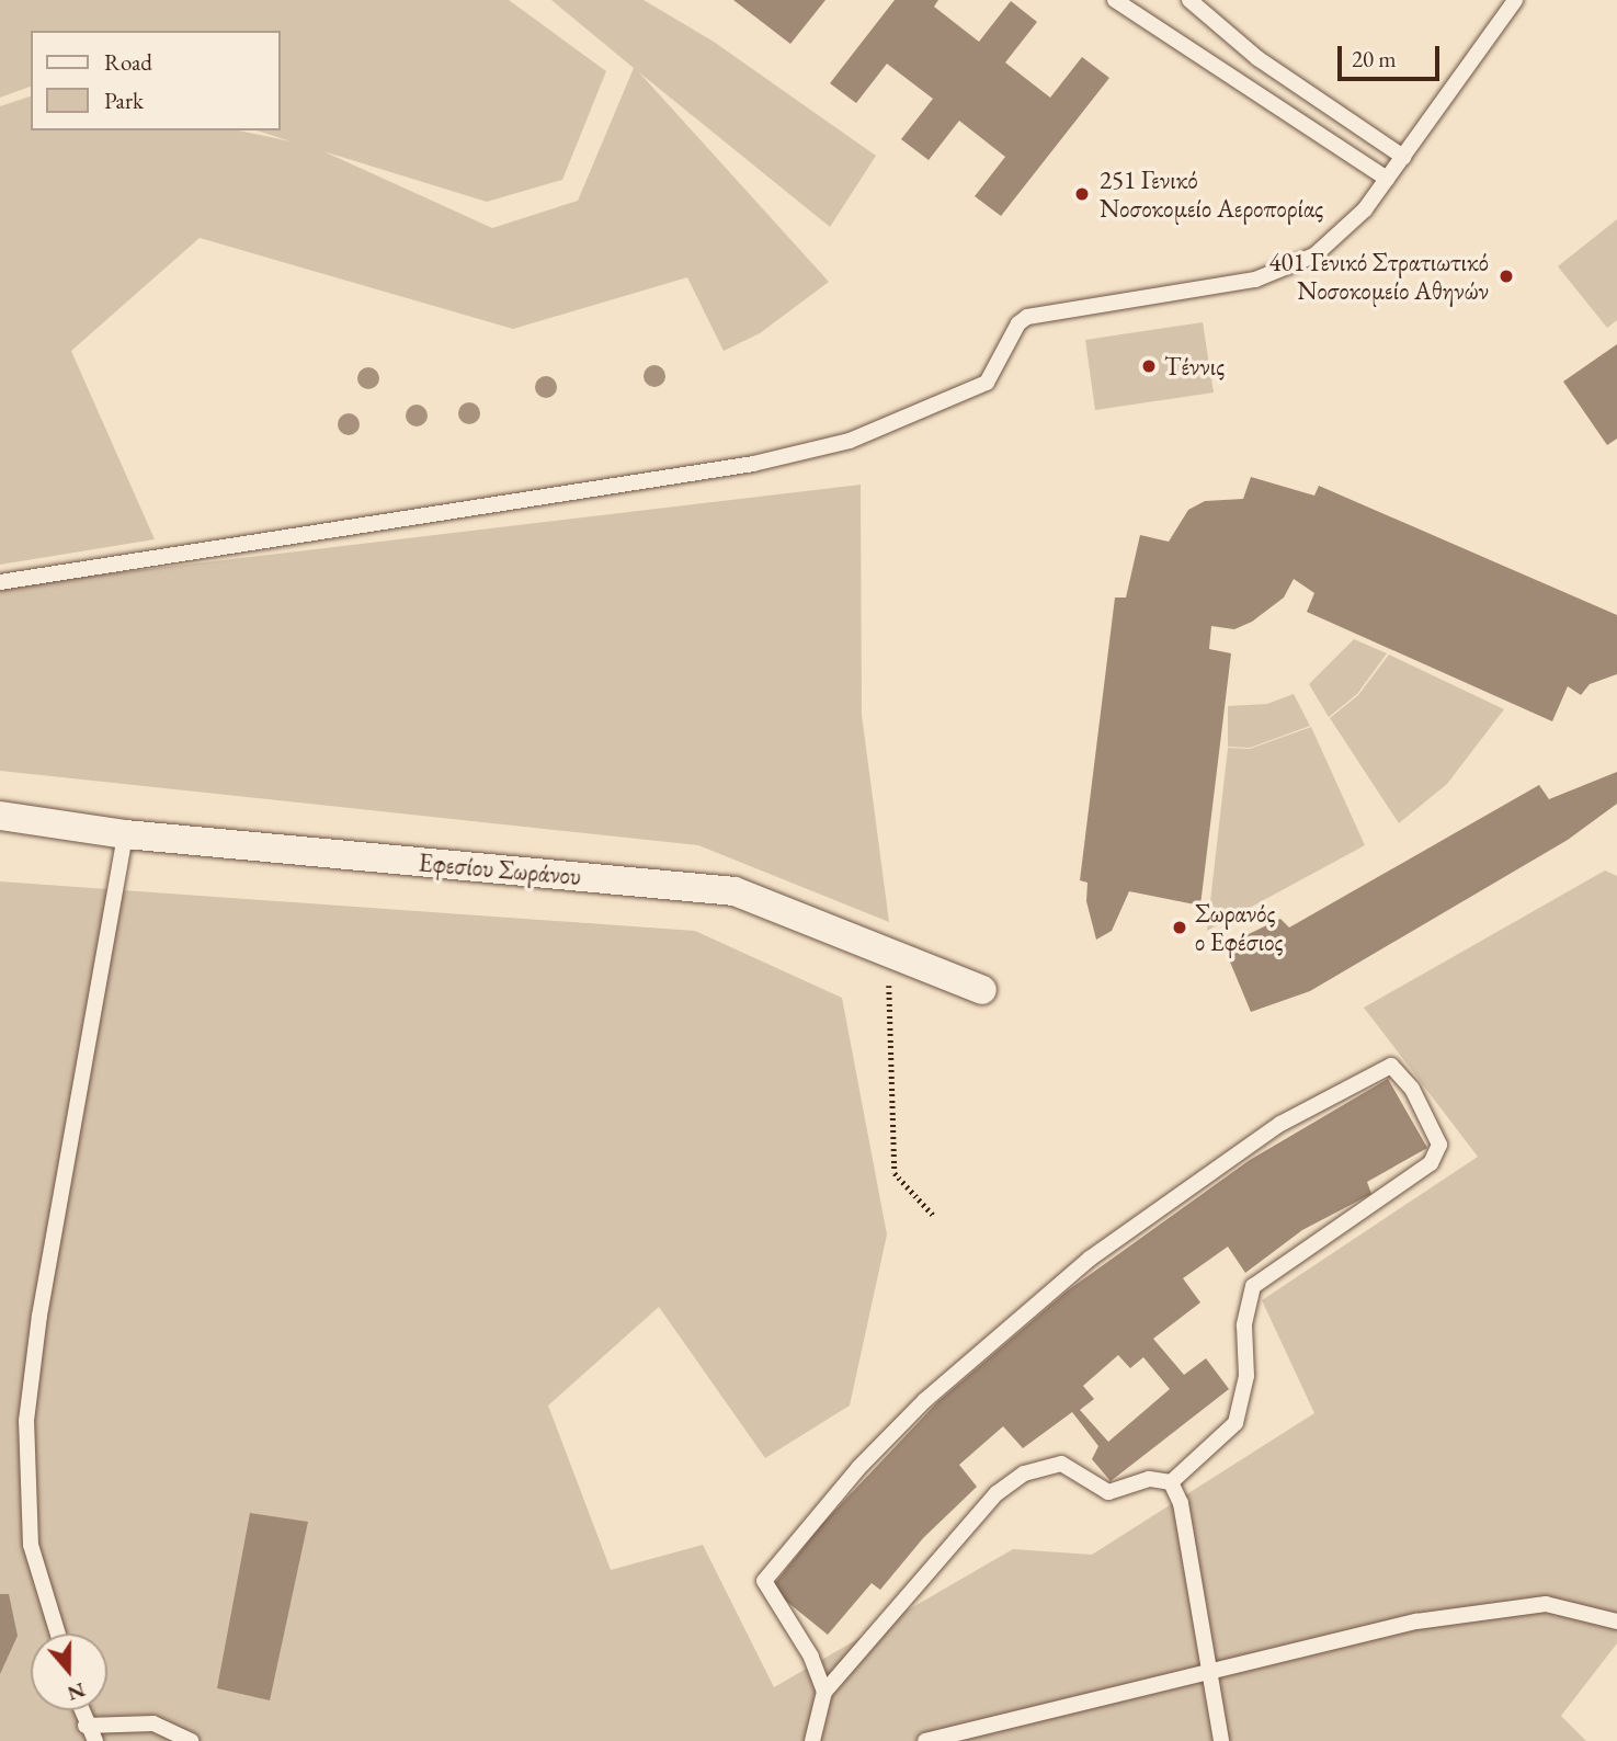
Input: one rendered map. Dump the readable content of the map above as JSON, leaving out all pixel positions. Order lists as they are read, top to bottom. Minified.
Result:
{"streets":{"street":["Εφεσίου Σωράνου"]},"places":["251 Γενικό Νοσοκομείο Αεροπορίας","401 Γενικό Στρατιωτικό Νοσοκομείο Αθηνών","Τέννις","Σωρανός ο Εφέσιος"],"legend":["Road","Park"],"scale_bar":"20 m","north":"bottom"}
